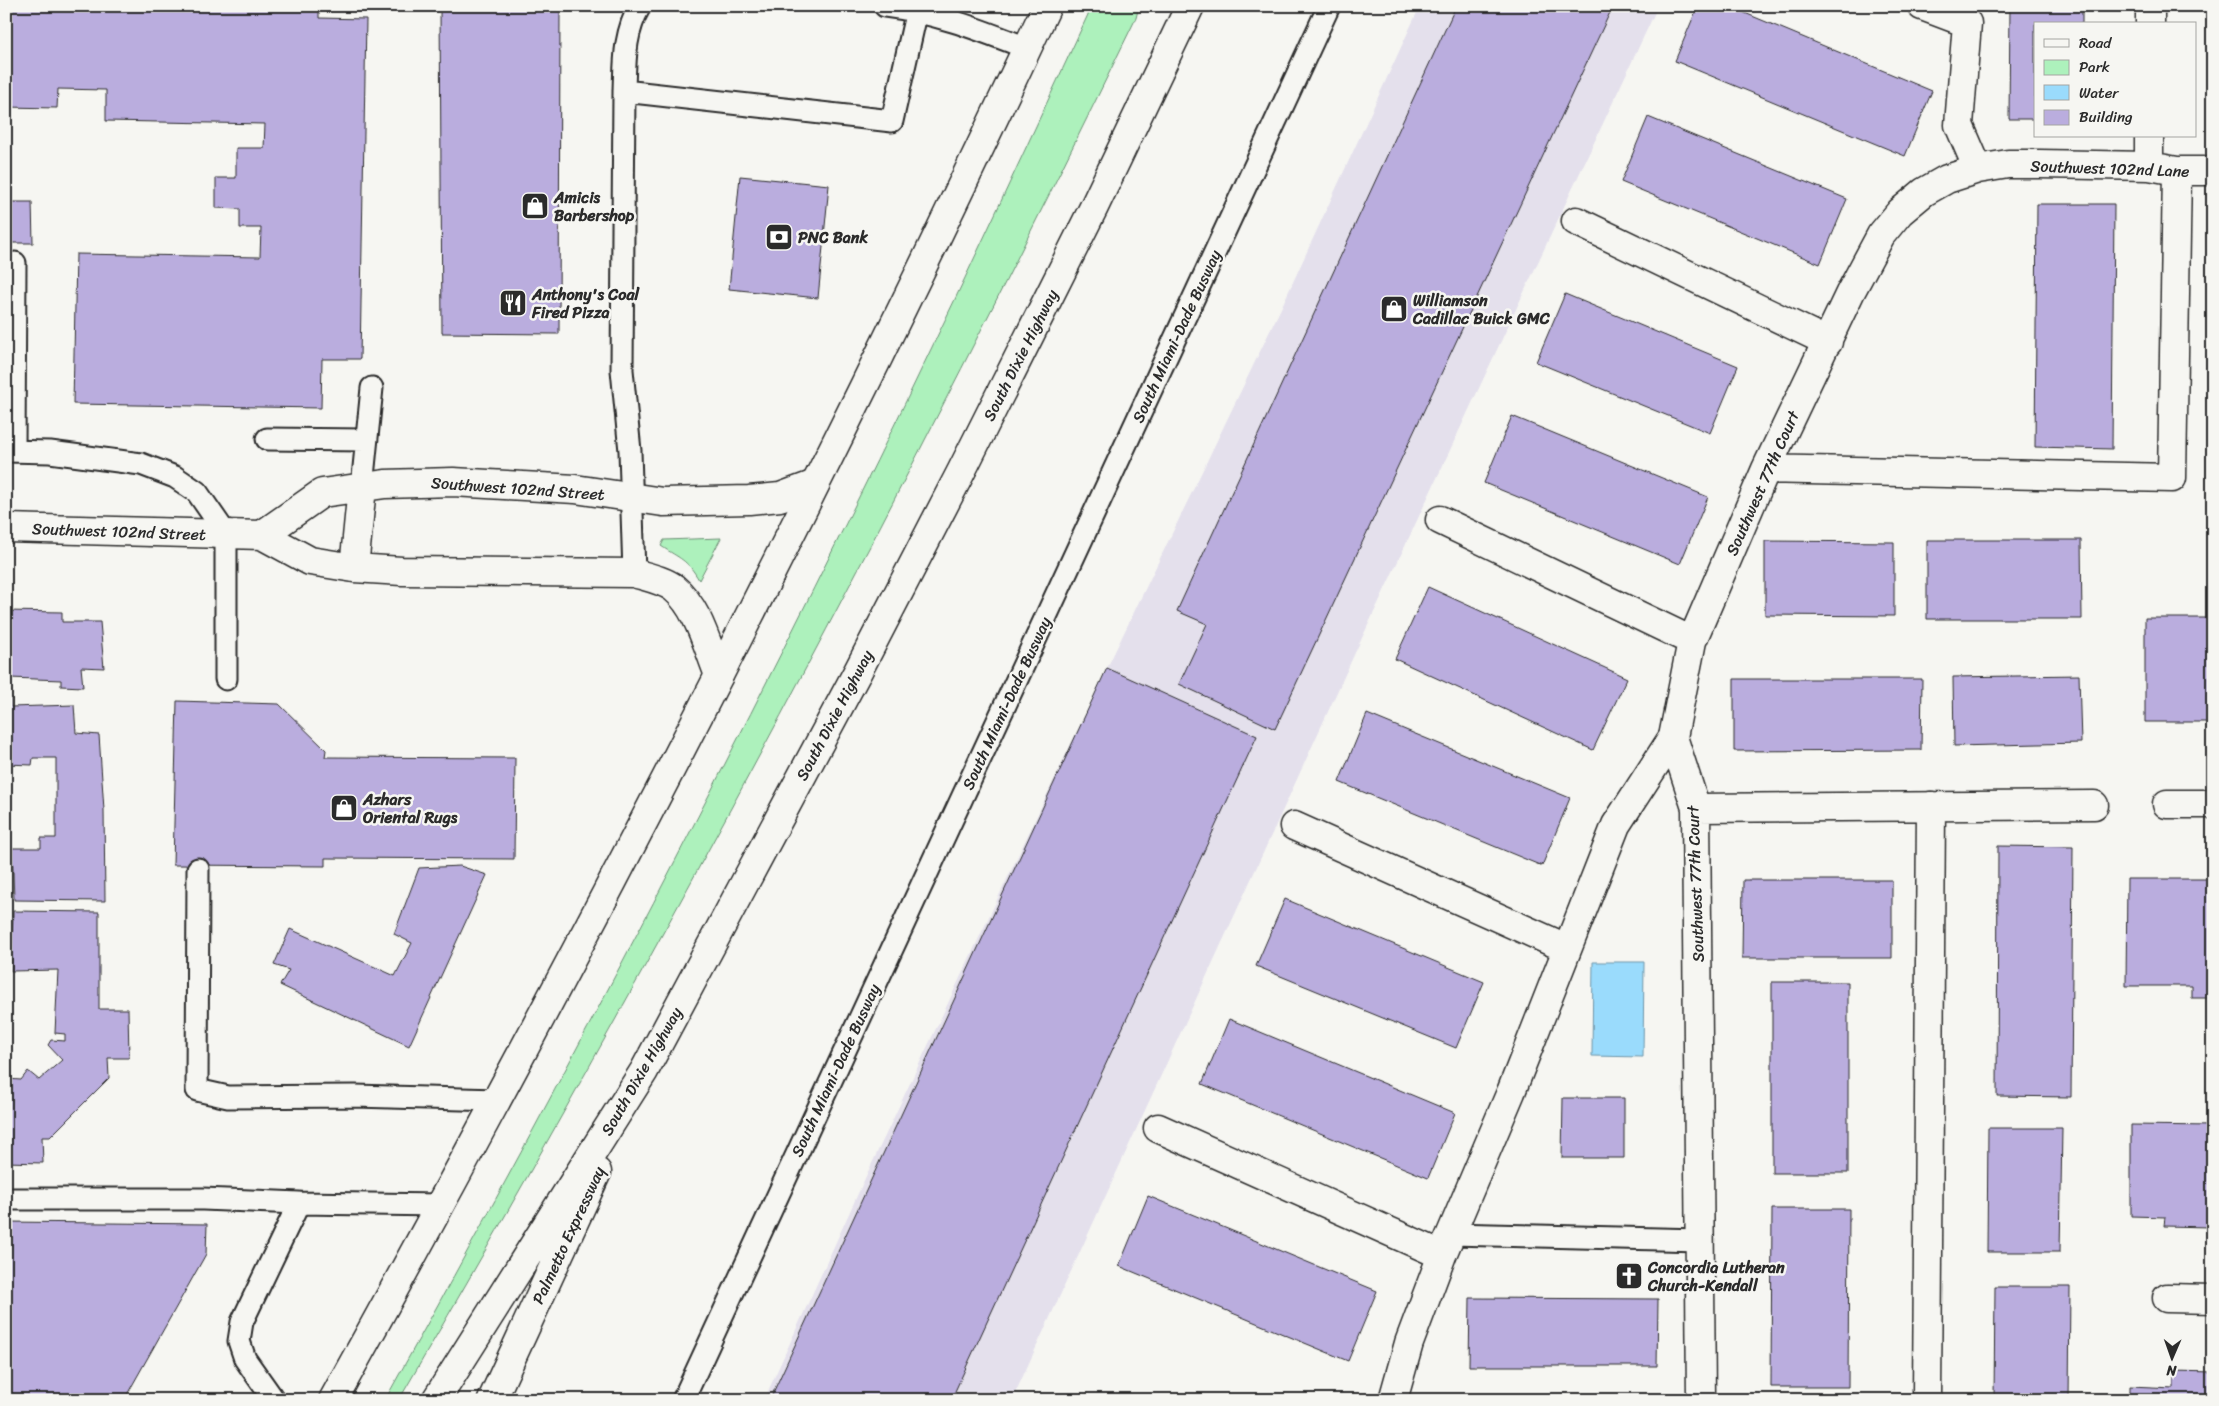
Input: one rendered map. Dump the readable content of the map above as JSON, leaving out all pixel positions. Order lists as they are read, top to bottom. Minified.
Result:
{"streets":{"main road":["Southwest 102nd Lane","South Dixie Highway","Southwest 77th Court","Southwest 102nd Street","Palmetto Expressway"],"lane":["South Miami-Dade Busway"]},"crossings":[["Southwest 102nd Lane","Southwest 77th Court"],["South Dixie Highway","Palmetto Expressway"]],"places":{"shop":["Amicis Barbershop","Williamson Cadillac Buick GMC","Azhars Oriental Rugs"],"bank":["PNC Bank"],"restaurant":["Anthony's Coal Fired Pizza"],"church":["Concordia Lutheran Church-Kendall"]},"legend":["Road","Park","Water","Building"],"north":"bottom"}
